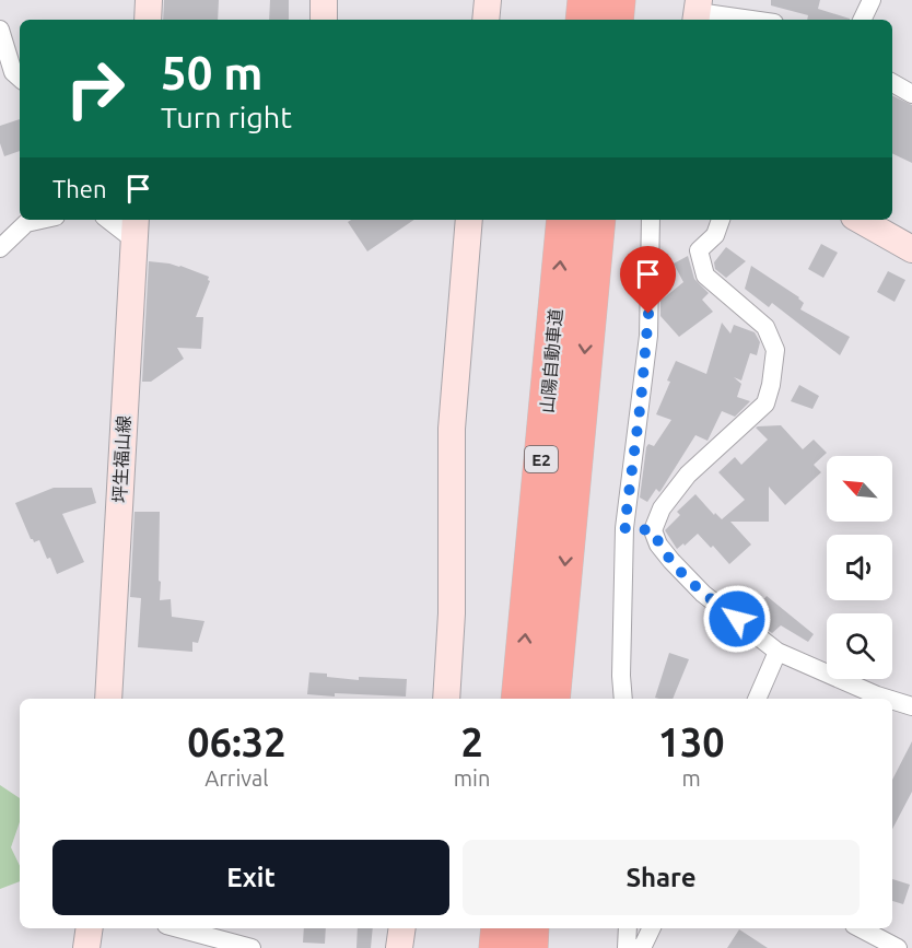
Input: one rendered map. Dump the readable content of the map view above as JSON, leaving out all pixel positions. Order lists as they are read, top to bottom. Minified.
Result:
{"streets":{"highway":["山陽自動車道","E2"],"street":["坪生福山線"]},"north":"top left","page":{"turn":["50 m","Turn right"],"then":"Then","eta":["06:32","Arrival","2","min","130","m"],"buttons":["Exit","Share"]}}
